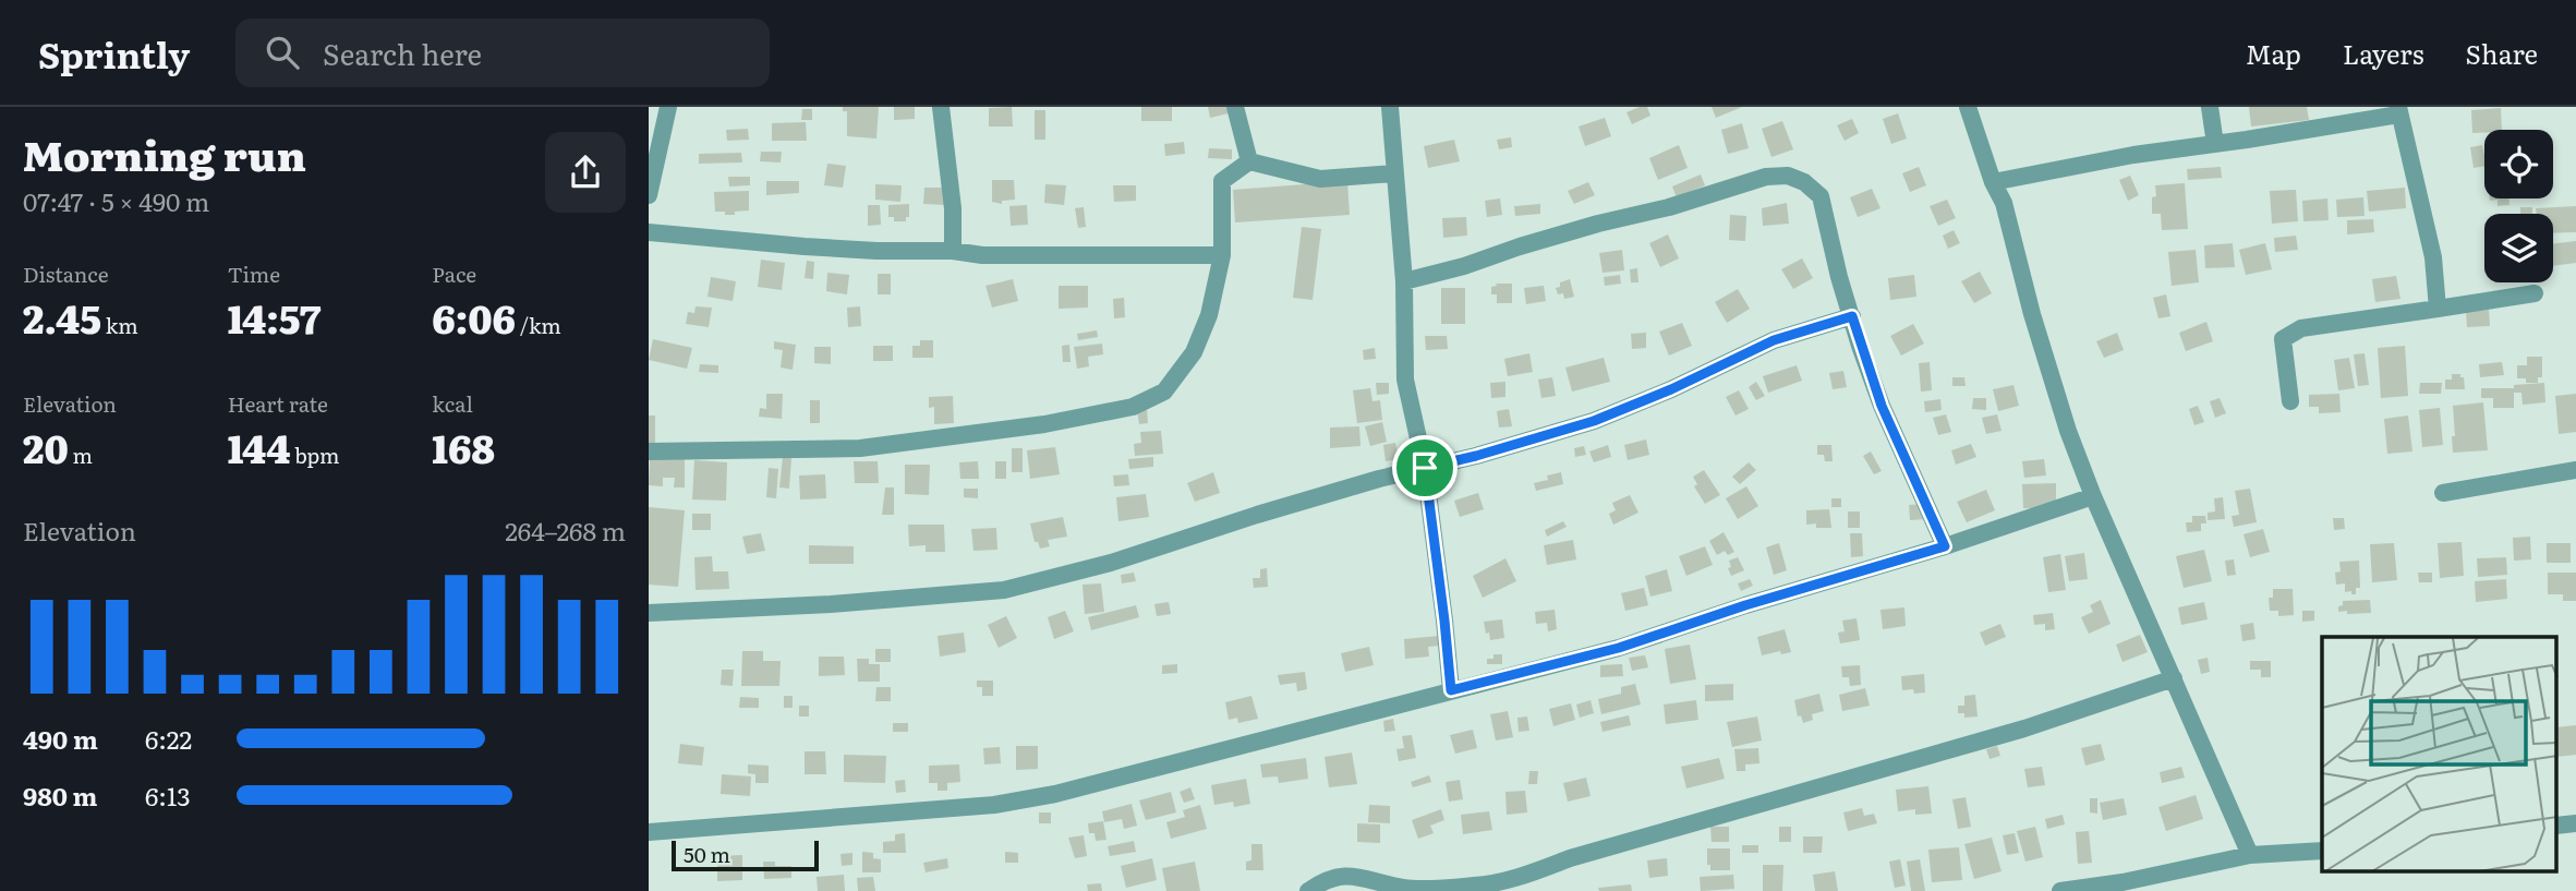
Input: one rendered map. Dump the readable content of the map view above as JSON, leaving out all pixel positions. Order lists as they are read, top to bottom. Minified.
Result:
{"scale_bar":"50 m","page":{"header":"Sprintly","search":"Search here","nav":["Map","Layers","Share"],"heading":["Morning run","07:47 · 5 × 490 m"],"stats":[["Distance","2.45 km"],["Time","14:57"],["Pace","6:06 /km"],["Elevation","20 m"],["Heart rate","144 bpm"],["kcal","168"]],"chart":["Elevation","264–268 m"],"list":[{"name":"490 m","note":"6:22"},{"name":"980 m","note":"6:13"}],"scale":"50 m"}}
